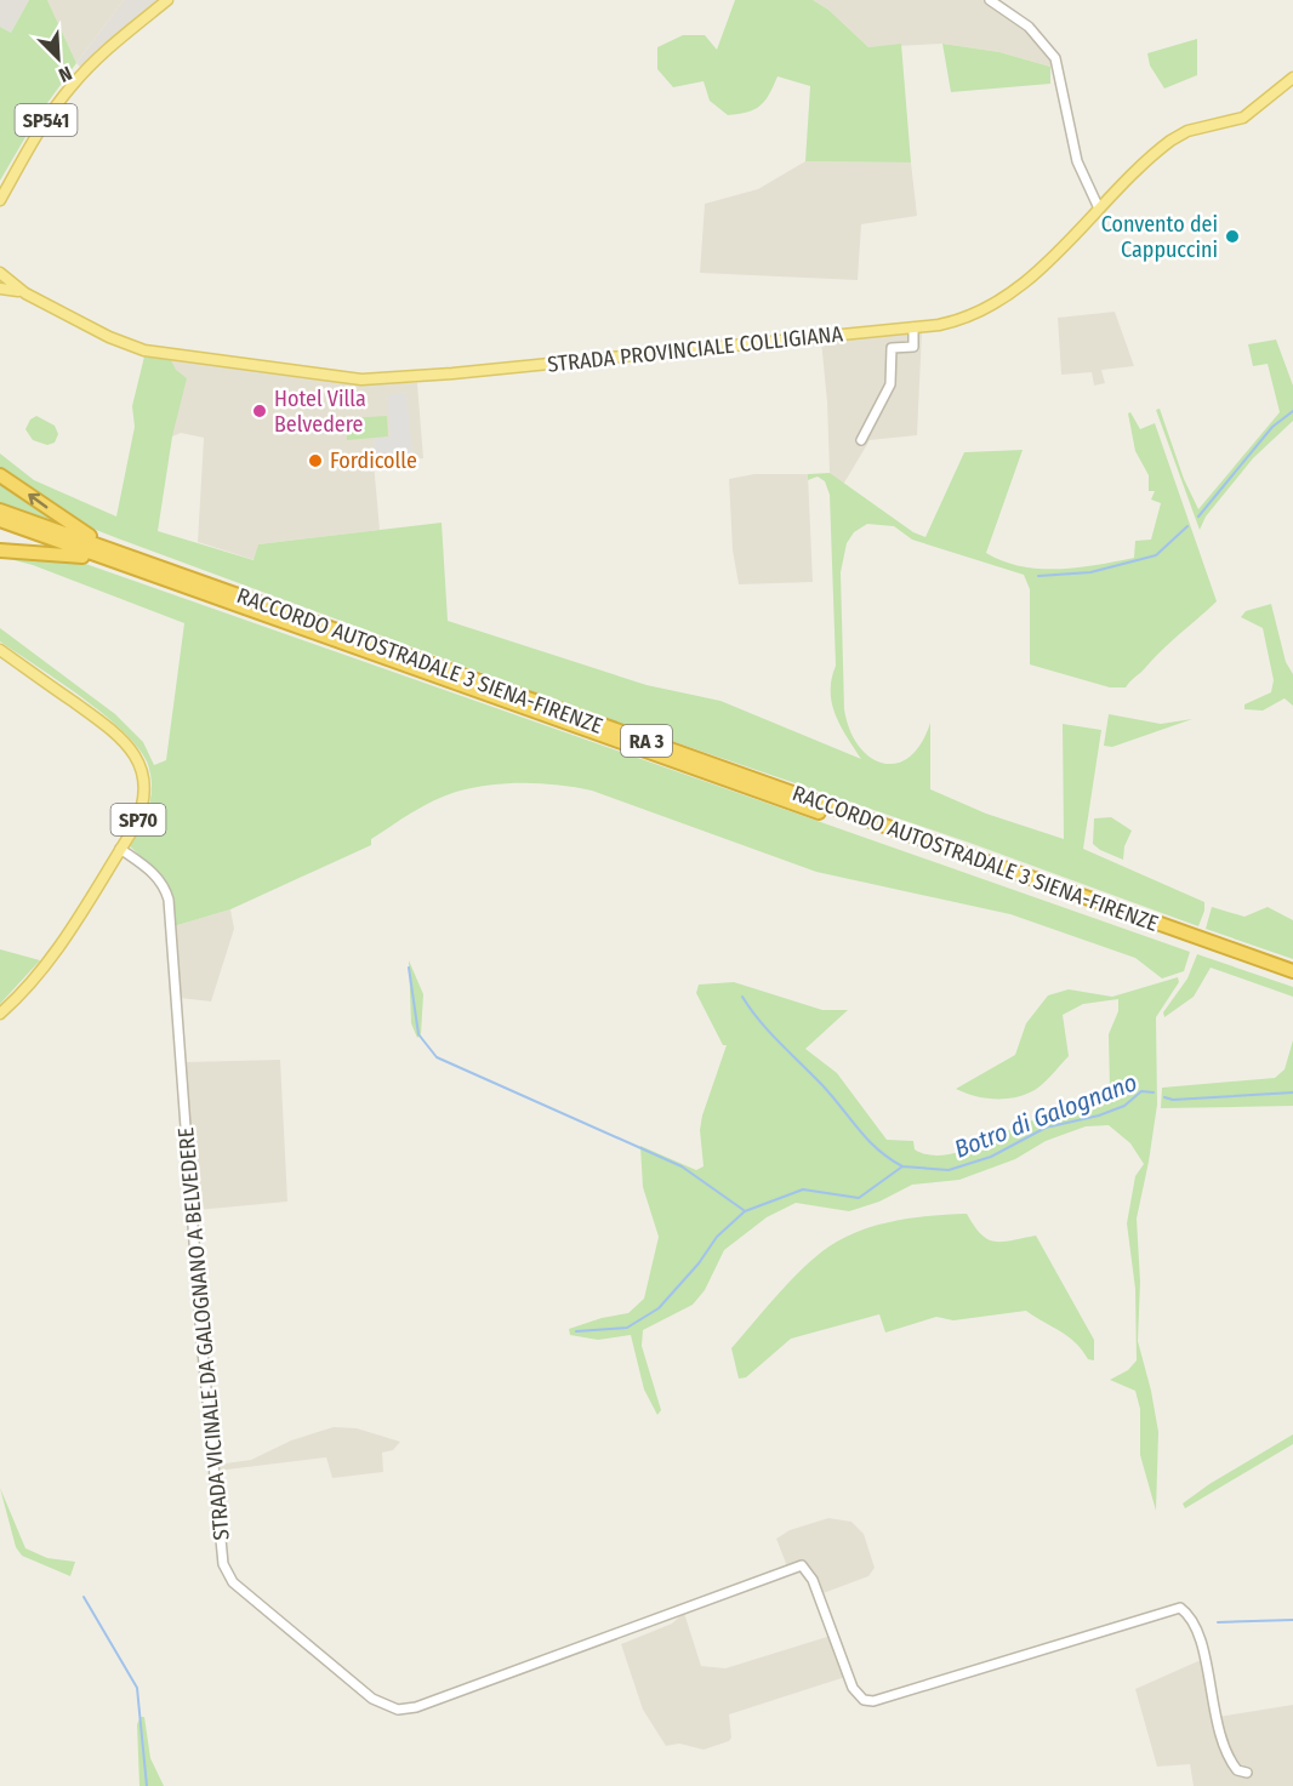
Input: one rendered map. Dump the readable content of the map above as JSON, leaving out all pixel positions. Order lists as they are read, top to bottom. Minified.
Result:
{"streets":{"highway":["RACCORDO AUTOSTRADALE 3 SIENA-FIRENZE","RA 3"],"main road":["SP541","STRADA PROVINCIALE COLLIGIANA","SP70"],"street":["STRADA VICINALE DA GALOGNANO A BELVEDERE"]},"crossings":[["SP70","STRADA VICINALE DA GALOGNANO A BELVEDERE"]],"water":["Botro di Galognano"],"places":["Convento dei Cappuccini","Hotel Villa Belvedere","Fordicolle"],"north":"bottom right"}
